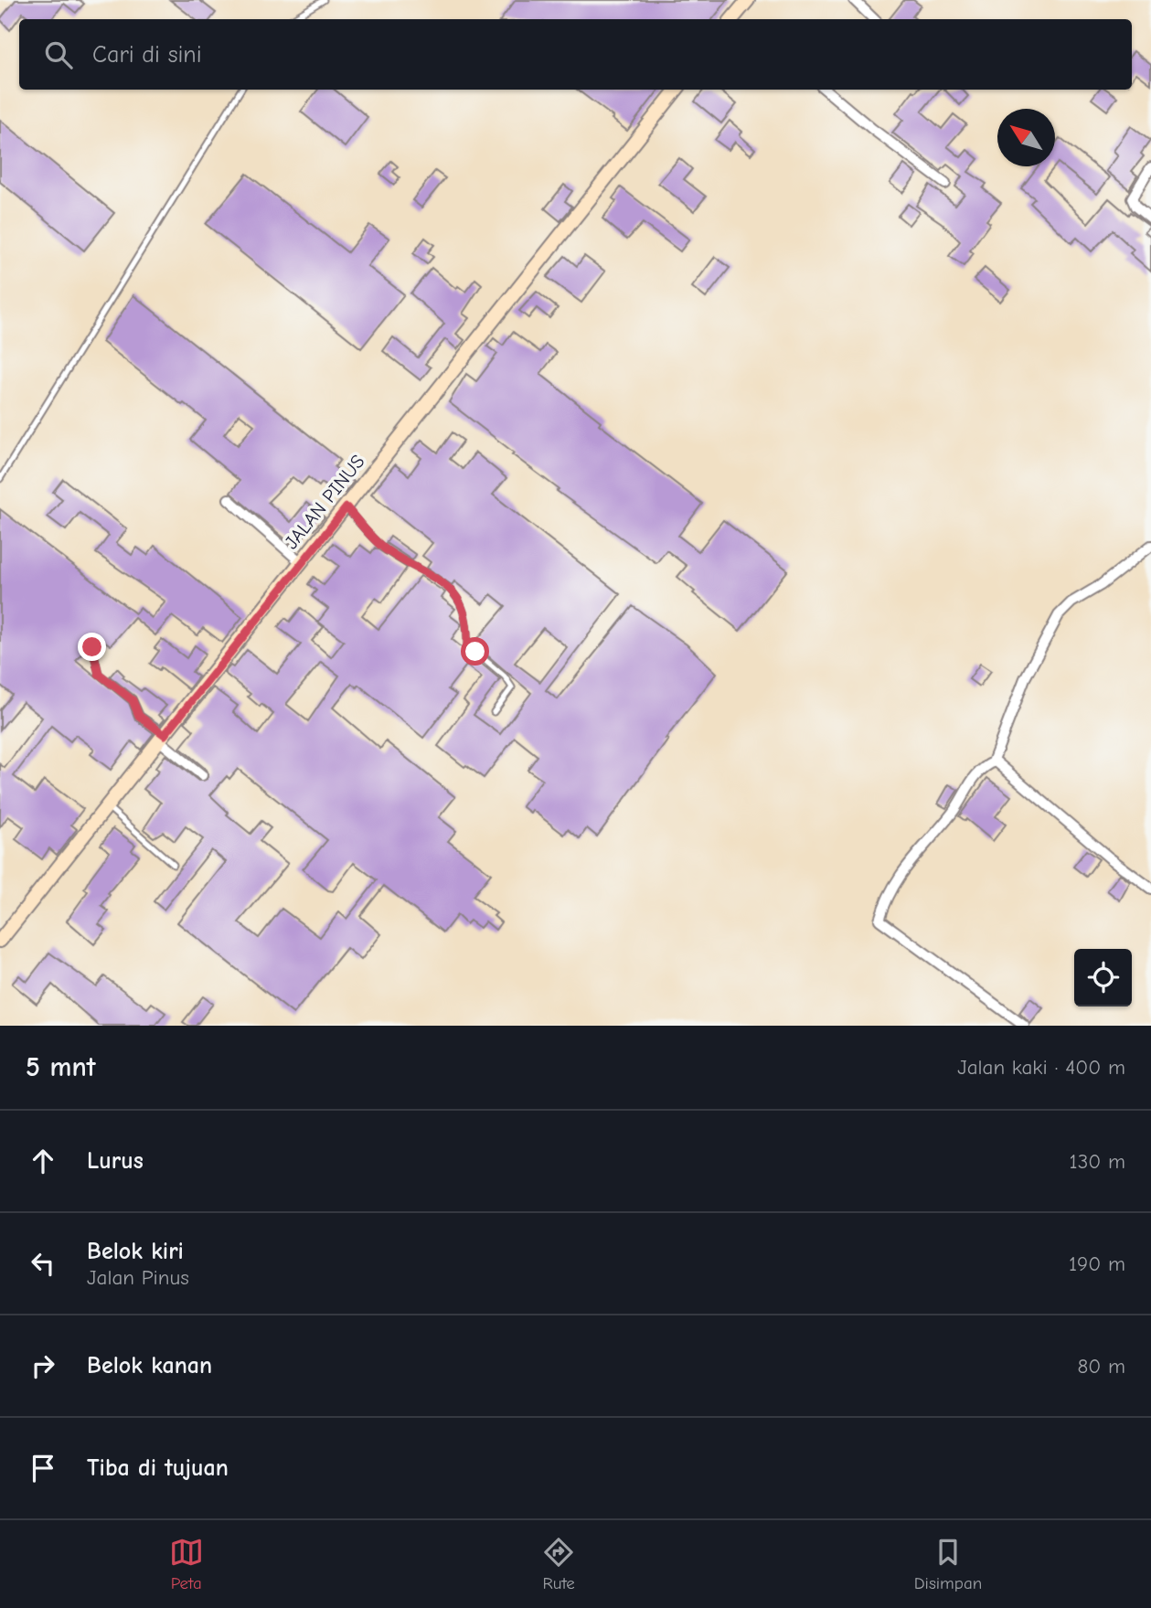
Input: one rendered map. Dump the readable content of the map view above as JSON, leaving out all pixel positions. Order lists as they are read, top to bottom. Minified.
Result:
{"streets":{"street":["JALAN PINUS"]},"north":"top left","page":{"search":"Cari di sini","heading":["5 mnt","Jalan kaki · 400 m"],"list":[["Lurus","130 m"],["Belok kiri","Jalan Pinus","190 m"],["Belok kanan","80 m"],"Tiba di tujuan"],"nav":["Peta","Rute","Disimpan"]}}
